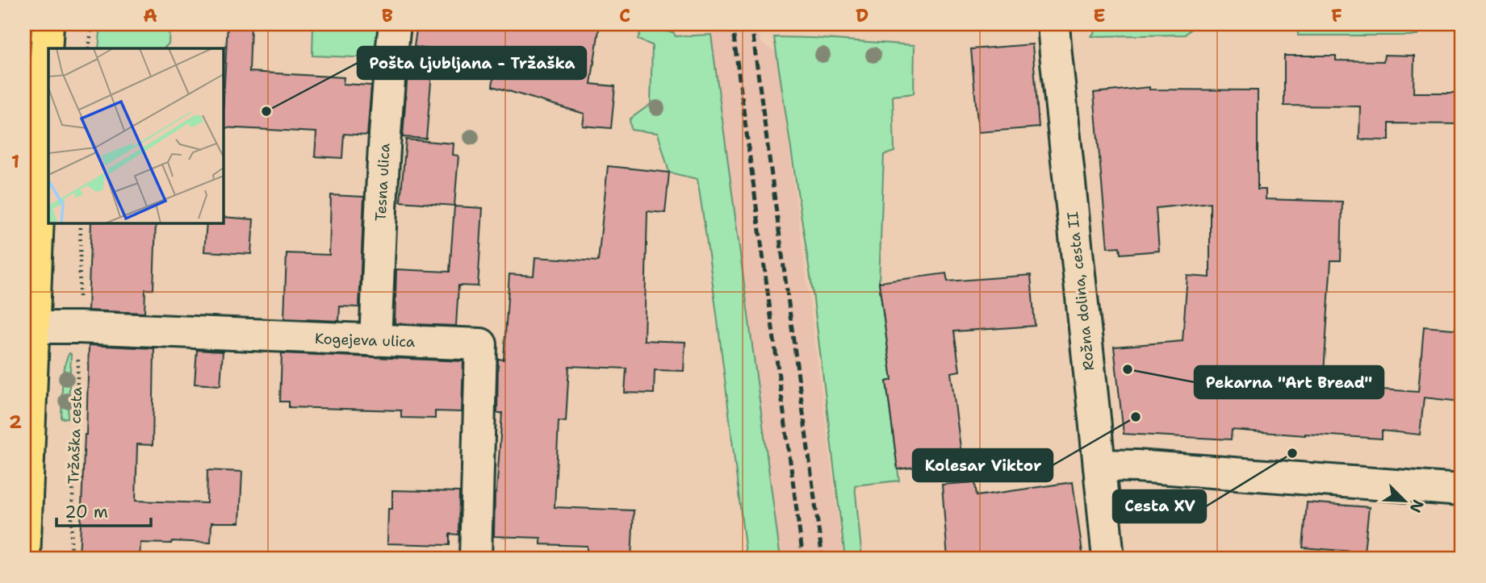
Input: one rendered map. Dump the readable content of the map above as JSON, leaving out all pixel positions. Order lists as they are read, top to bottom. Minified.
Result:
{"streets":{"street":["Tesna ulica","Rožna dolina, cesta II","Kogejeva ulica"],"path":["Tržaška cesta"]},"crossings":[["Tesna ulica","Kogejeva ulica"]],"places":["Pošta Ljubljana - Tržaška","Pekarna \"Art Bread\"","Kolesar Viktor","Cesta XV"],"scale_bar":"20 m","north":"bottom right","grid":{"columns":["A","B","C","D","E","F"],"rows":["1","2"]}}
